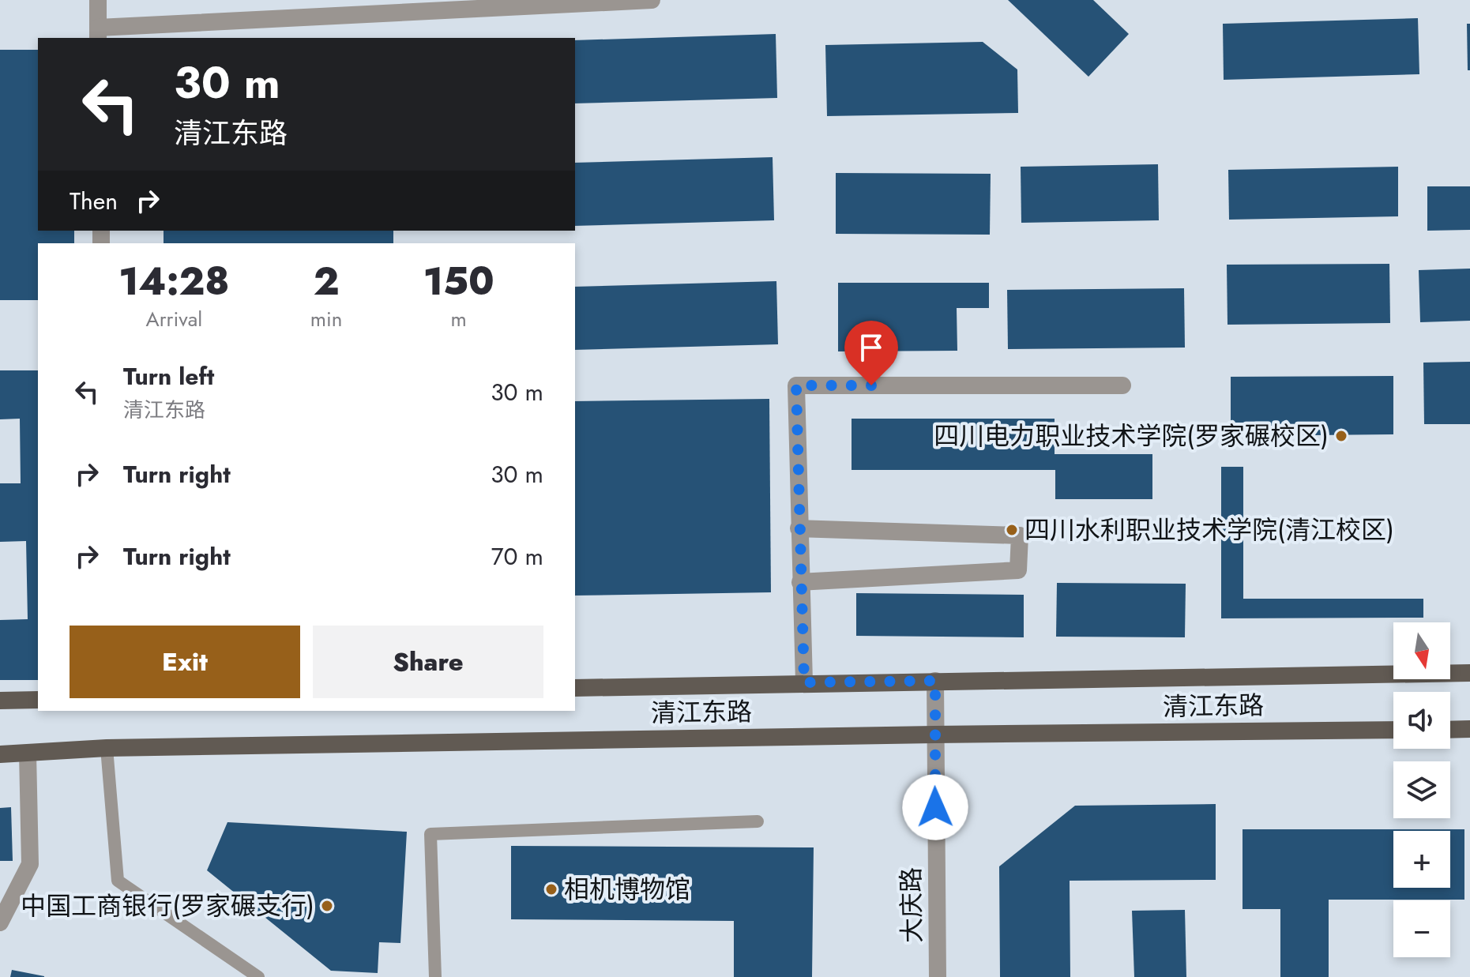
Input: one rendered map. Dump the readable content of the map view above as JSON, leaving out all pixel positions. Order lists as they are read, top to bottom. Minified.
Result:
{"streets":{"main road":["清江东路"],"street":["大庆路"]},"crossings":[["清江东路","大庆路"]],"places":["四川电力职业技术学院(罗家碾校区)","四川水利职业技术学院(清江校区)","相机博物馆","中国工商银行(罗家碾支行)"],"north":"bottom","page":{"turn":["30 m","清江东路"],"then":"Then","eta":["14:28","Arrival","2","min","150","m"],"list":[{"name":"Turn left","note":"清江东路","value":"30 m"},{"name":"Turn right","value":"30 m"},{"name":"Turn right","value":"70 m"}],"buttons":["Exit","Share"],"map_buttons":["+","−"]}}
